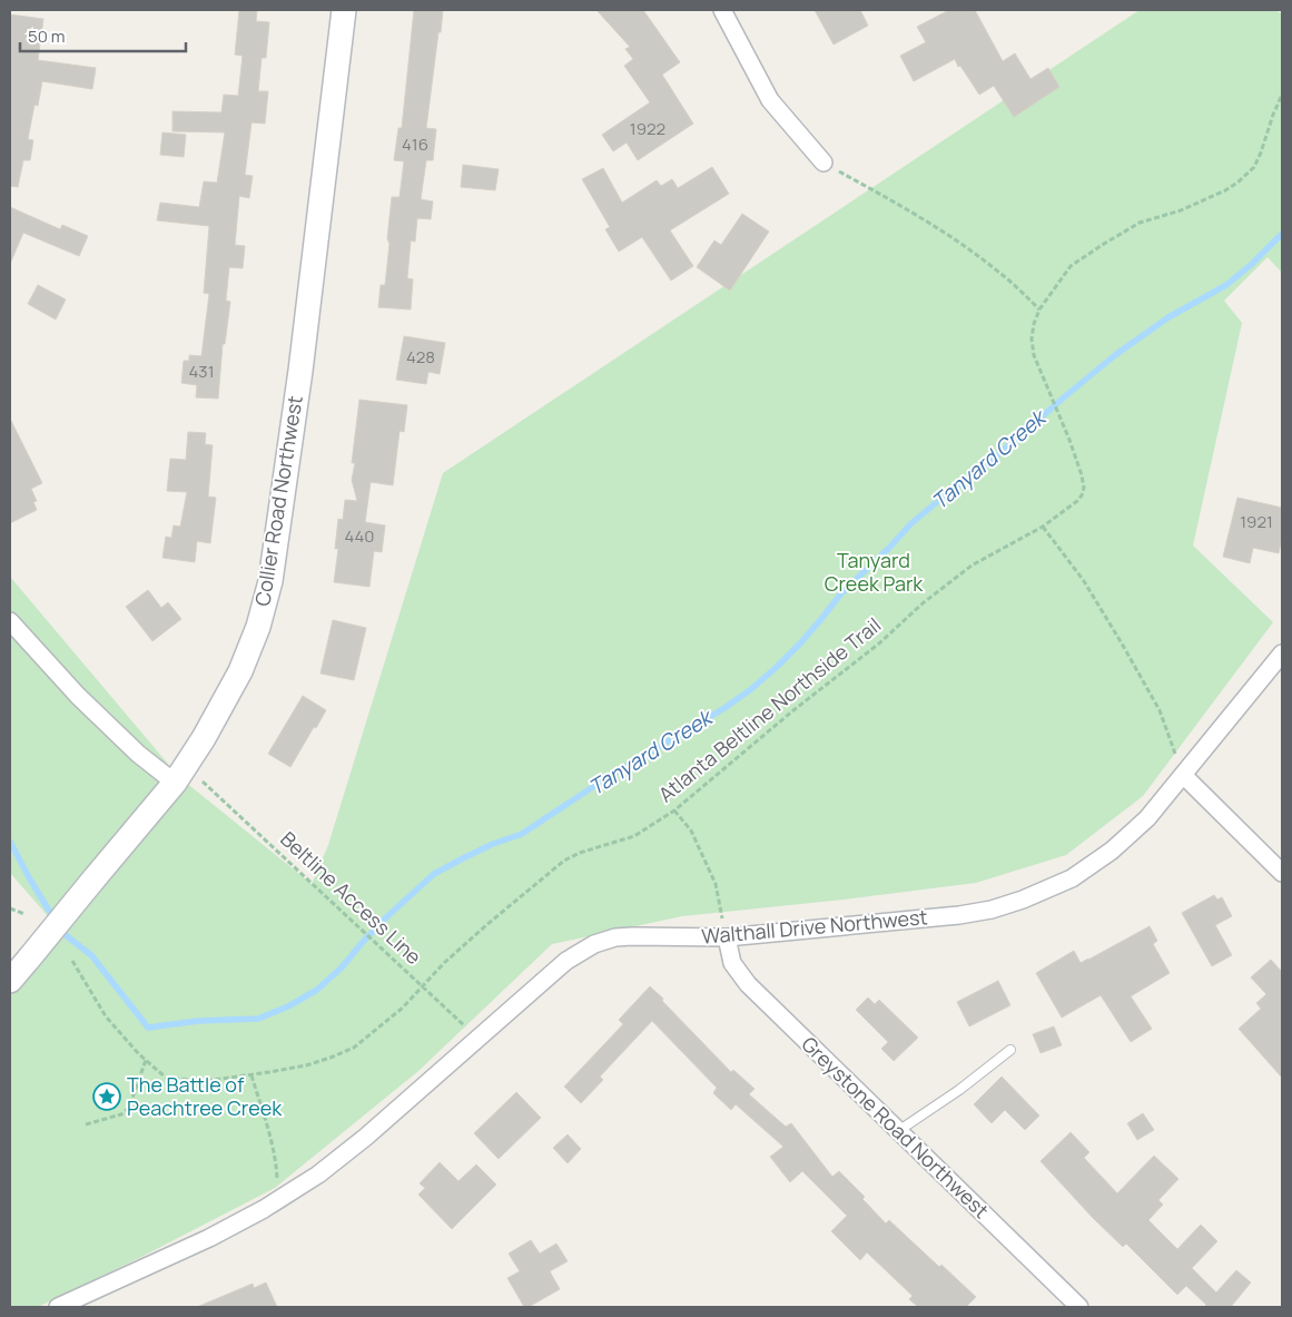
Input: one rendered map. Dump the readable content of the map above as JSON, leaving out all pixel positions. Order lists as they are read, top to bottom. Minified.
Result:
{"streets":{"street":["Collier Road Northwest","Walthall Drive Northwest","Greystone Road Northwest"],"path":["Atlanta Beltline Northside Trail","Beltline Access Line"]},"crossings":[["Beltline Access Line","Walthall Drive Northwest"],["Walthall Drive Northwest","Greystone Road Northwest"]],"water":["Tanyard Creek"],"parks":["Tanyard Creek Park"],"places":{"place":["The Battle of Peachtree Creek"]},"house_numbers":["1922","416","428","431","1921","440"],"scale_bar":"50 m"}
